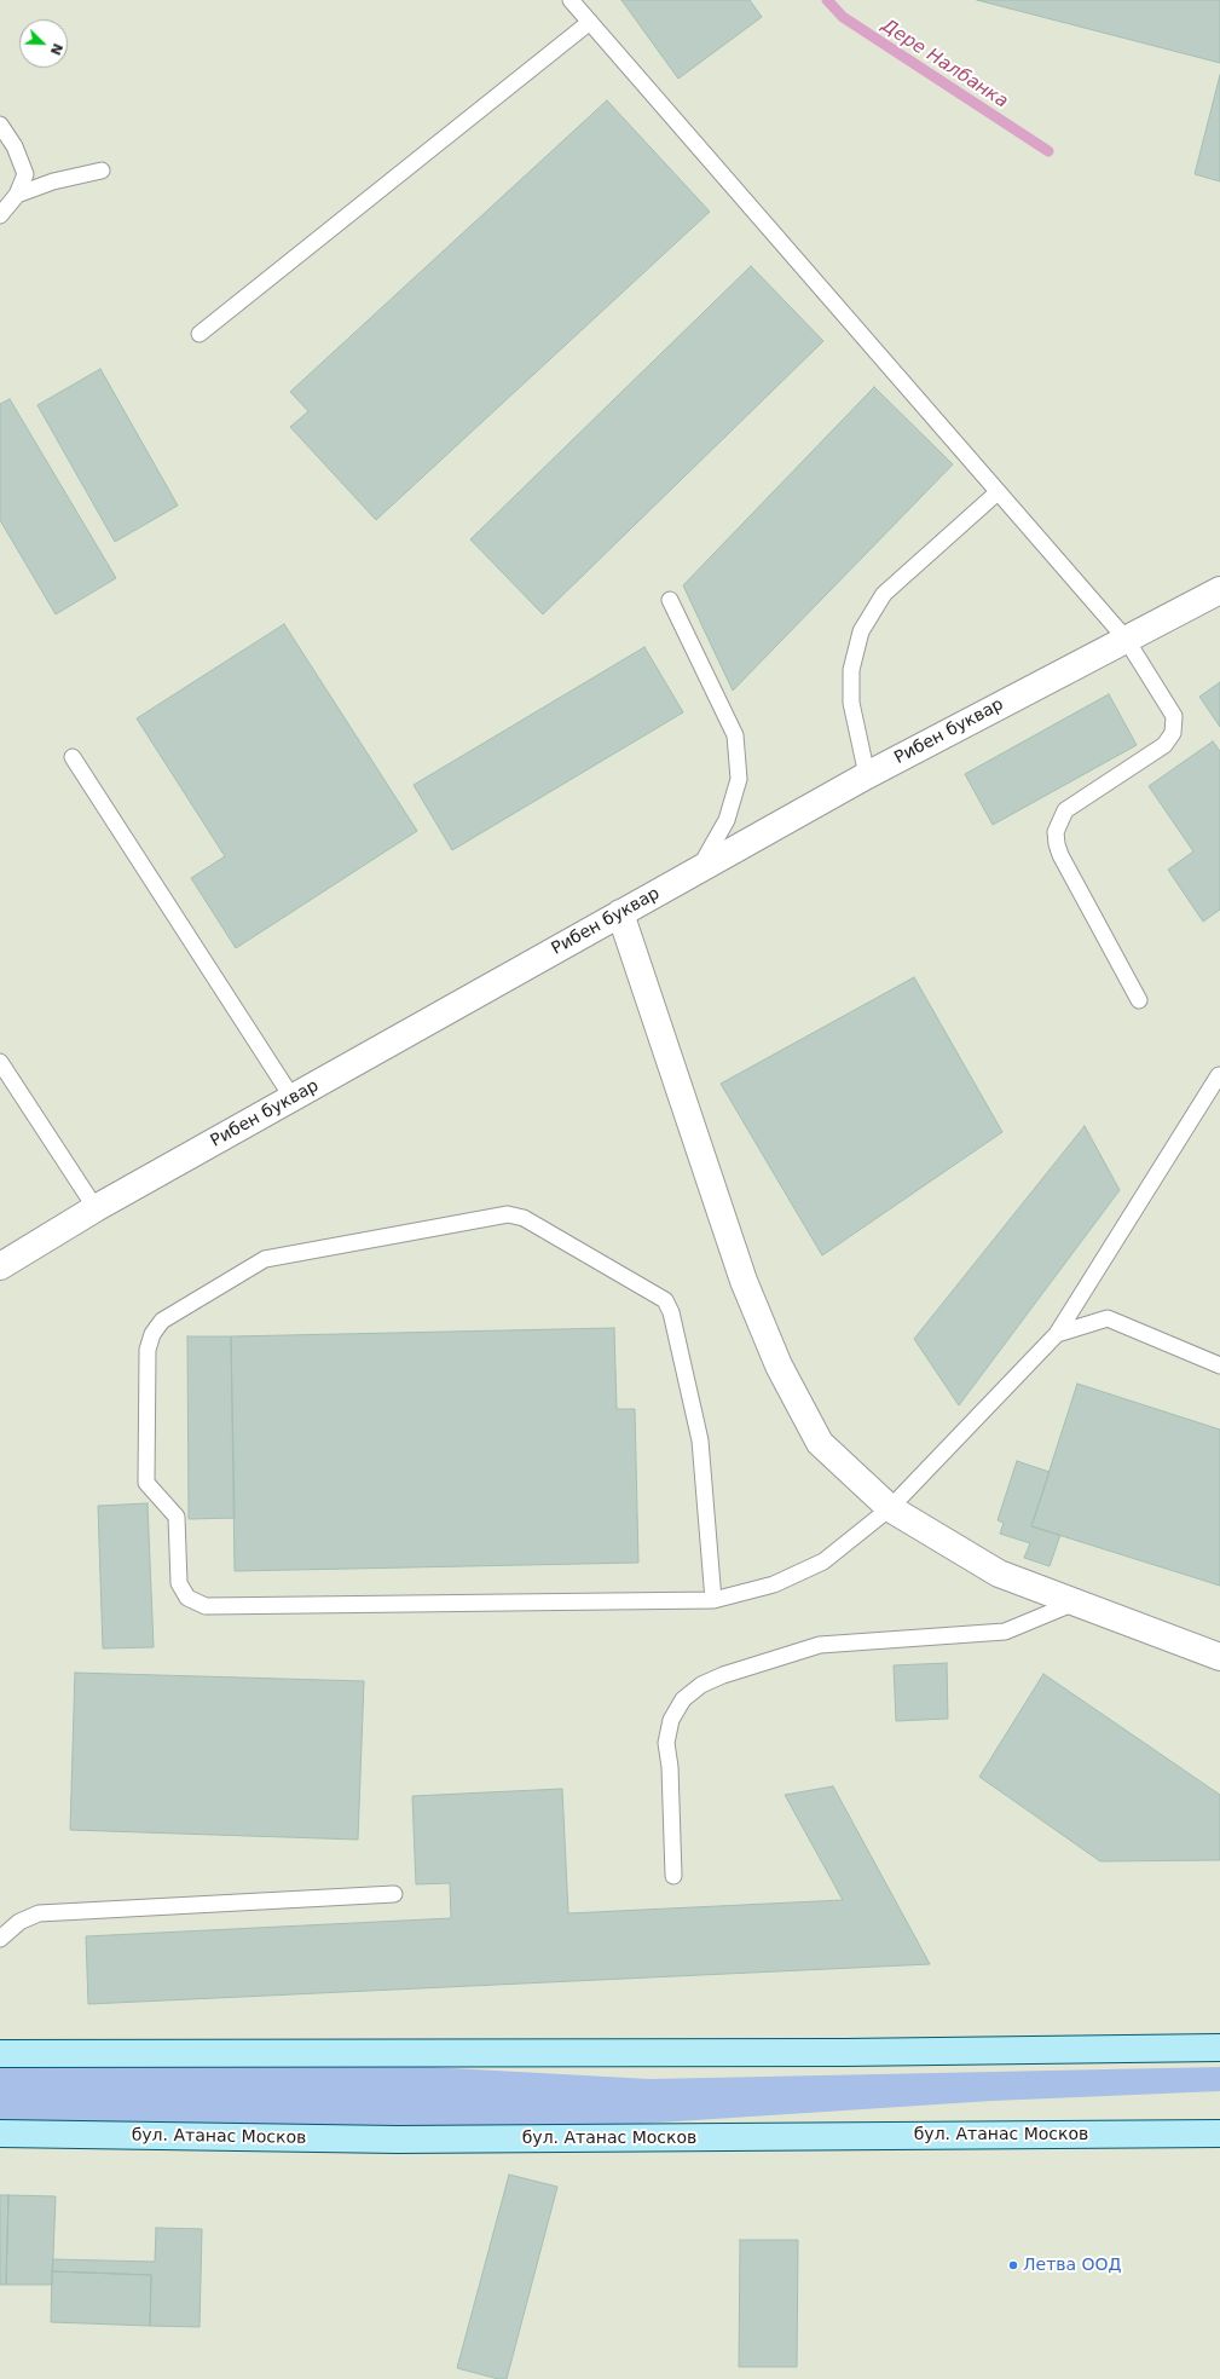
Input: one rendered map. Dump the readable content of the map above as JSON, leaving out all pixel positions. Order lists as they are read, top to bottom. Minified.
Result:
{"streets":{"main road":["бул. Атанас Москов"],"street":["Рибен буквар"]},"water":["Дере Налбанка"],"places":["Летва ООД"],"north":"bottom right"}
